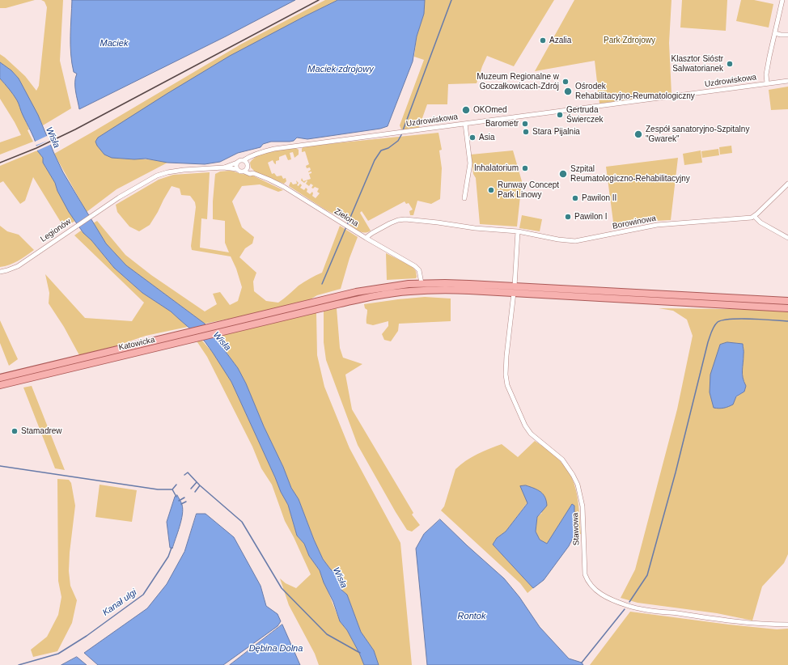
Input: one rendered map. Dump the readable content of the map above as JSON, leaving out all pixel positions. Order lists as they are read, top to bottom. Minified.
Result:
{"streets":{"main road":["Katowicka"],"street":["Uzdrowiskowa","Zielona","Borowinowa","Legionów","Stawowa"]},"crossings":[["Uzdrowiskowa","Zielona"],["Zielona","Borowinowa"]],"water":["Maciek","Maciek zdrojowy","Wisła","Kanał ulgi","Rontok","Dębina Dolna"],"parks":["Park Zdrojowy"],"places":["Azalia","Klasztor Sióstr Salwatorianek","Muzeum Regionalne w Goczałkowicach-Zdrój","Ośrodek Rehabilitacyjno-Reumatologiczny","OKOmed","Gertruda Świerczek","Barometr","Stara Pijalnia","Zespół sanatoryjno-Szpitalny \"Gwarek\"","Asia","Inhalatorium","Szpital Reumatologiczno-Rehabilitacyjny","Runway Concept Park Linowy","Pawilon II","Pawilon I","Stamadrew"]}
